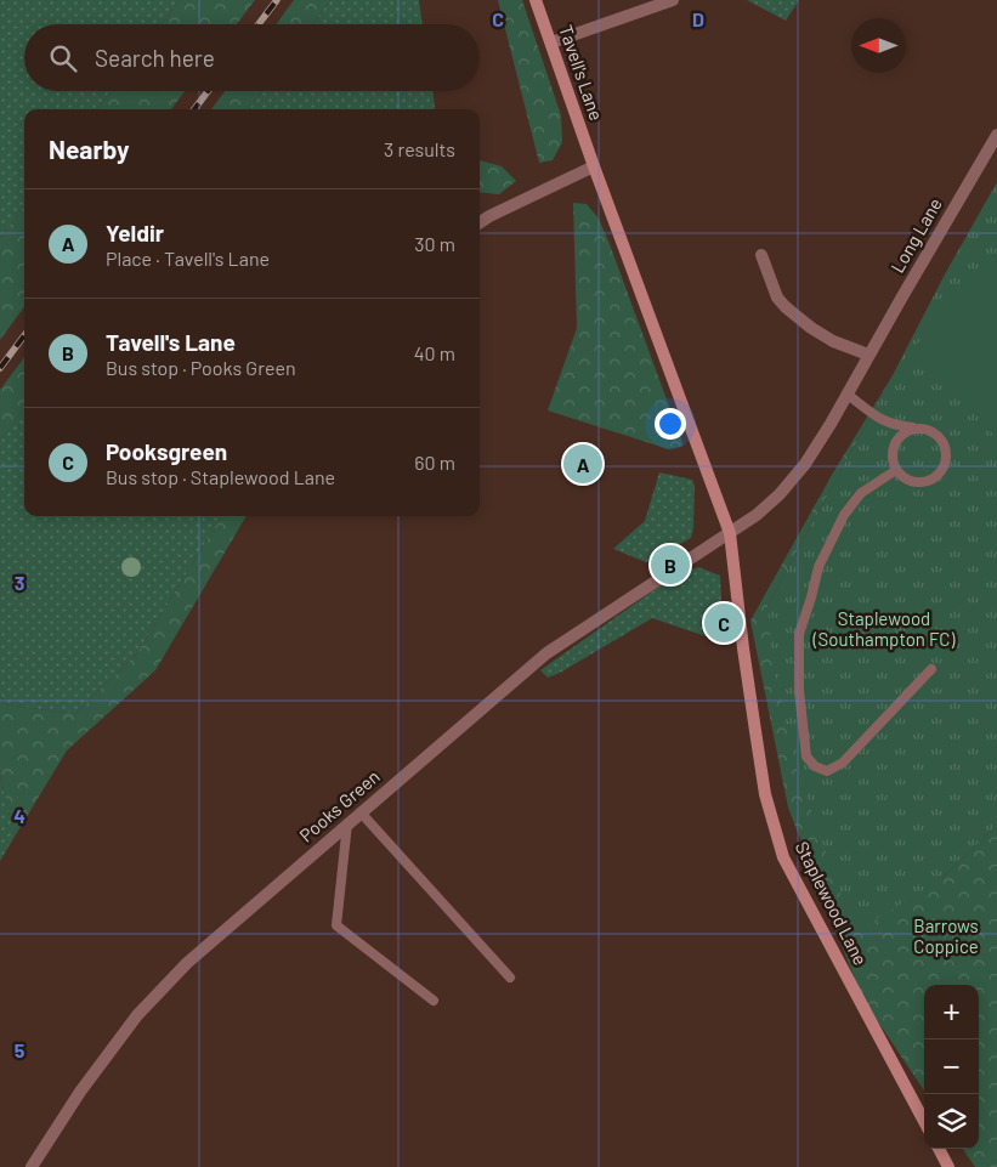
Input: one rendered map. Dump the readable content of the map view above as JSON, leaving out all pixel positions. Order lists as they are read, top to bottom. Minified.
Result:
{"streets":{"street":["Tavell's Lane","Long Lane","Pooks Green","Staplewood Lane"]},"crossings":[["Tavell's Lane","Long Lane"],["Tavell's Lane","Pooks Green"],["Tavell's Lane","Staplewood Lane"],["Long Lane","Pooks Green"],["Long Lane","Staplewood Lane"],["Pooks Green","Staplewood Lane"]],"parks":["Staplewood (Southampton FC)","Barrows Coppice"],"north":"left","page":{"search":"Search here","heading":["Nearby","3 results"],"list":[{"mark":"A","name":"Yeldir","note":"Place · Tavell's Lane","value":"30 m"},{"mark":"B","name":"Tavell's Lane","note":"Bus stop · Pooks Green","value":"40 m"},{"mark":"C","name":"Pooksgreen","note":"Bus stop · Staplewood Lane","value":"60 m"}],"pins":["A","B","C"],"map_buttons":["+","−"]},"grid":{"columns":["C","D"],"rows":["3","4","5"]}}
